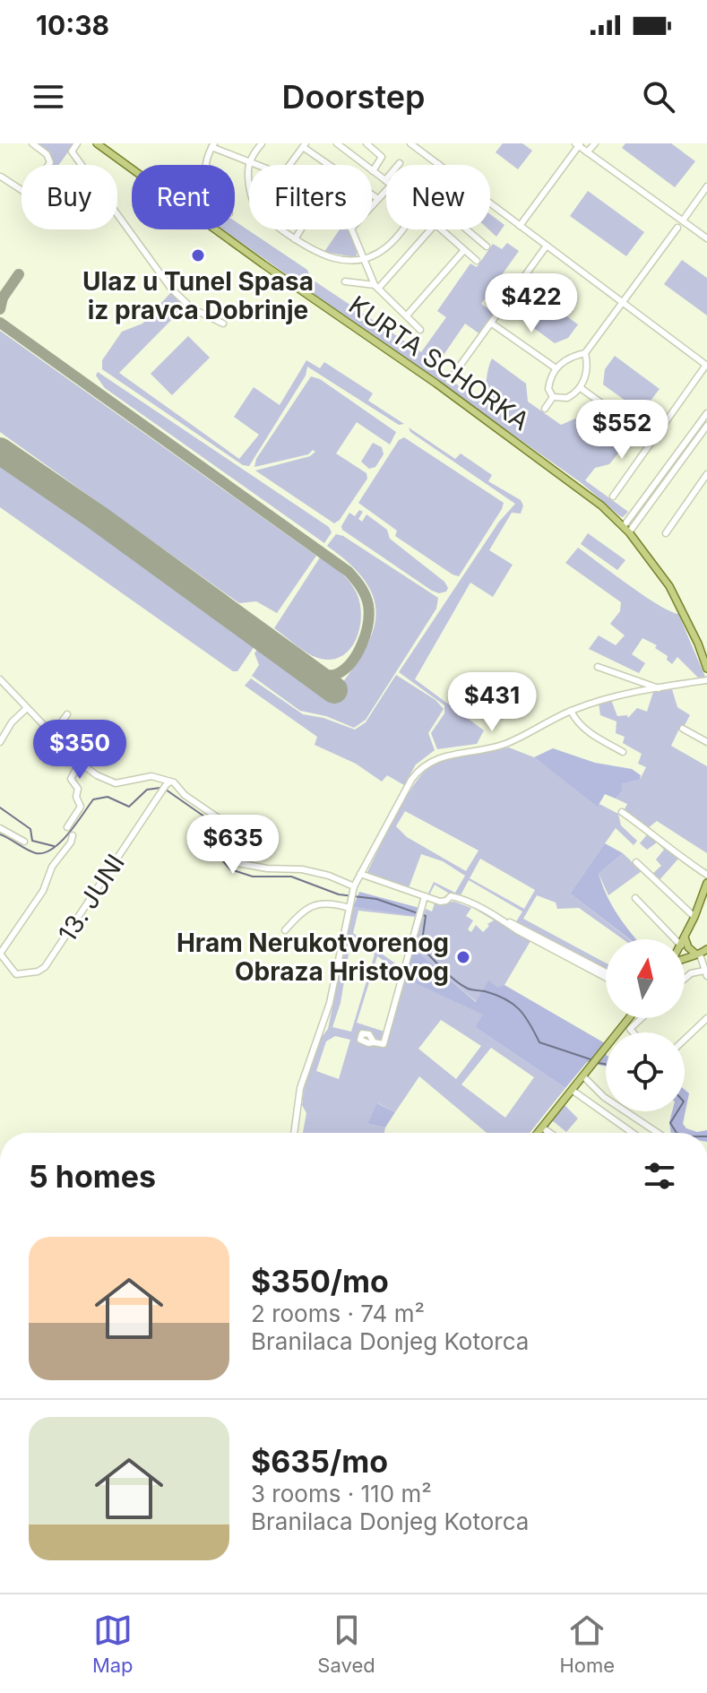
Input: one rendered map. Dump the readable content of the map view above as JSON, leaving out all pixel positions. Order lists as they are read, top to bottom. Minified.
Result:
{"streets":{"main road":["KURTA SCHORKA"],"street":["13. JUNI"]},"places":["Ulaz u Tunel Spasa iz pravca Dobrinje","Hram Nerukotvorenog Obraza Hristovog"],"north":"top","page":{"status":"10:38","header":"Doorstep","chip":["Buy","Rent","Filters","New"],"price":["$422","$552","$431","$350","$635"],"heading":"5 homes","list":[{"name":"$350/mo","note":"2 rooms · 74 m² · Branilaca Donjeg Kotorca"},{"name":"$635/mo","note":"3 rooms · 110 m² · Branilaca Donjeg Kotorca"}],"tabs":["Map","Saved","Home"]}}
